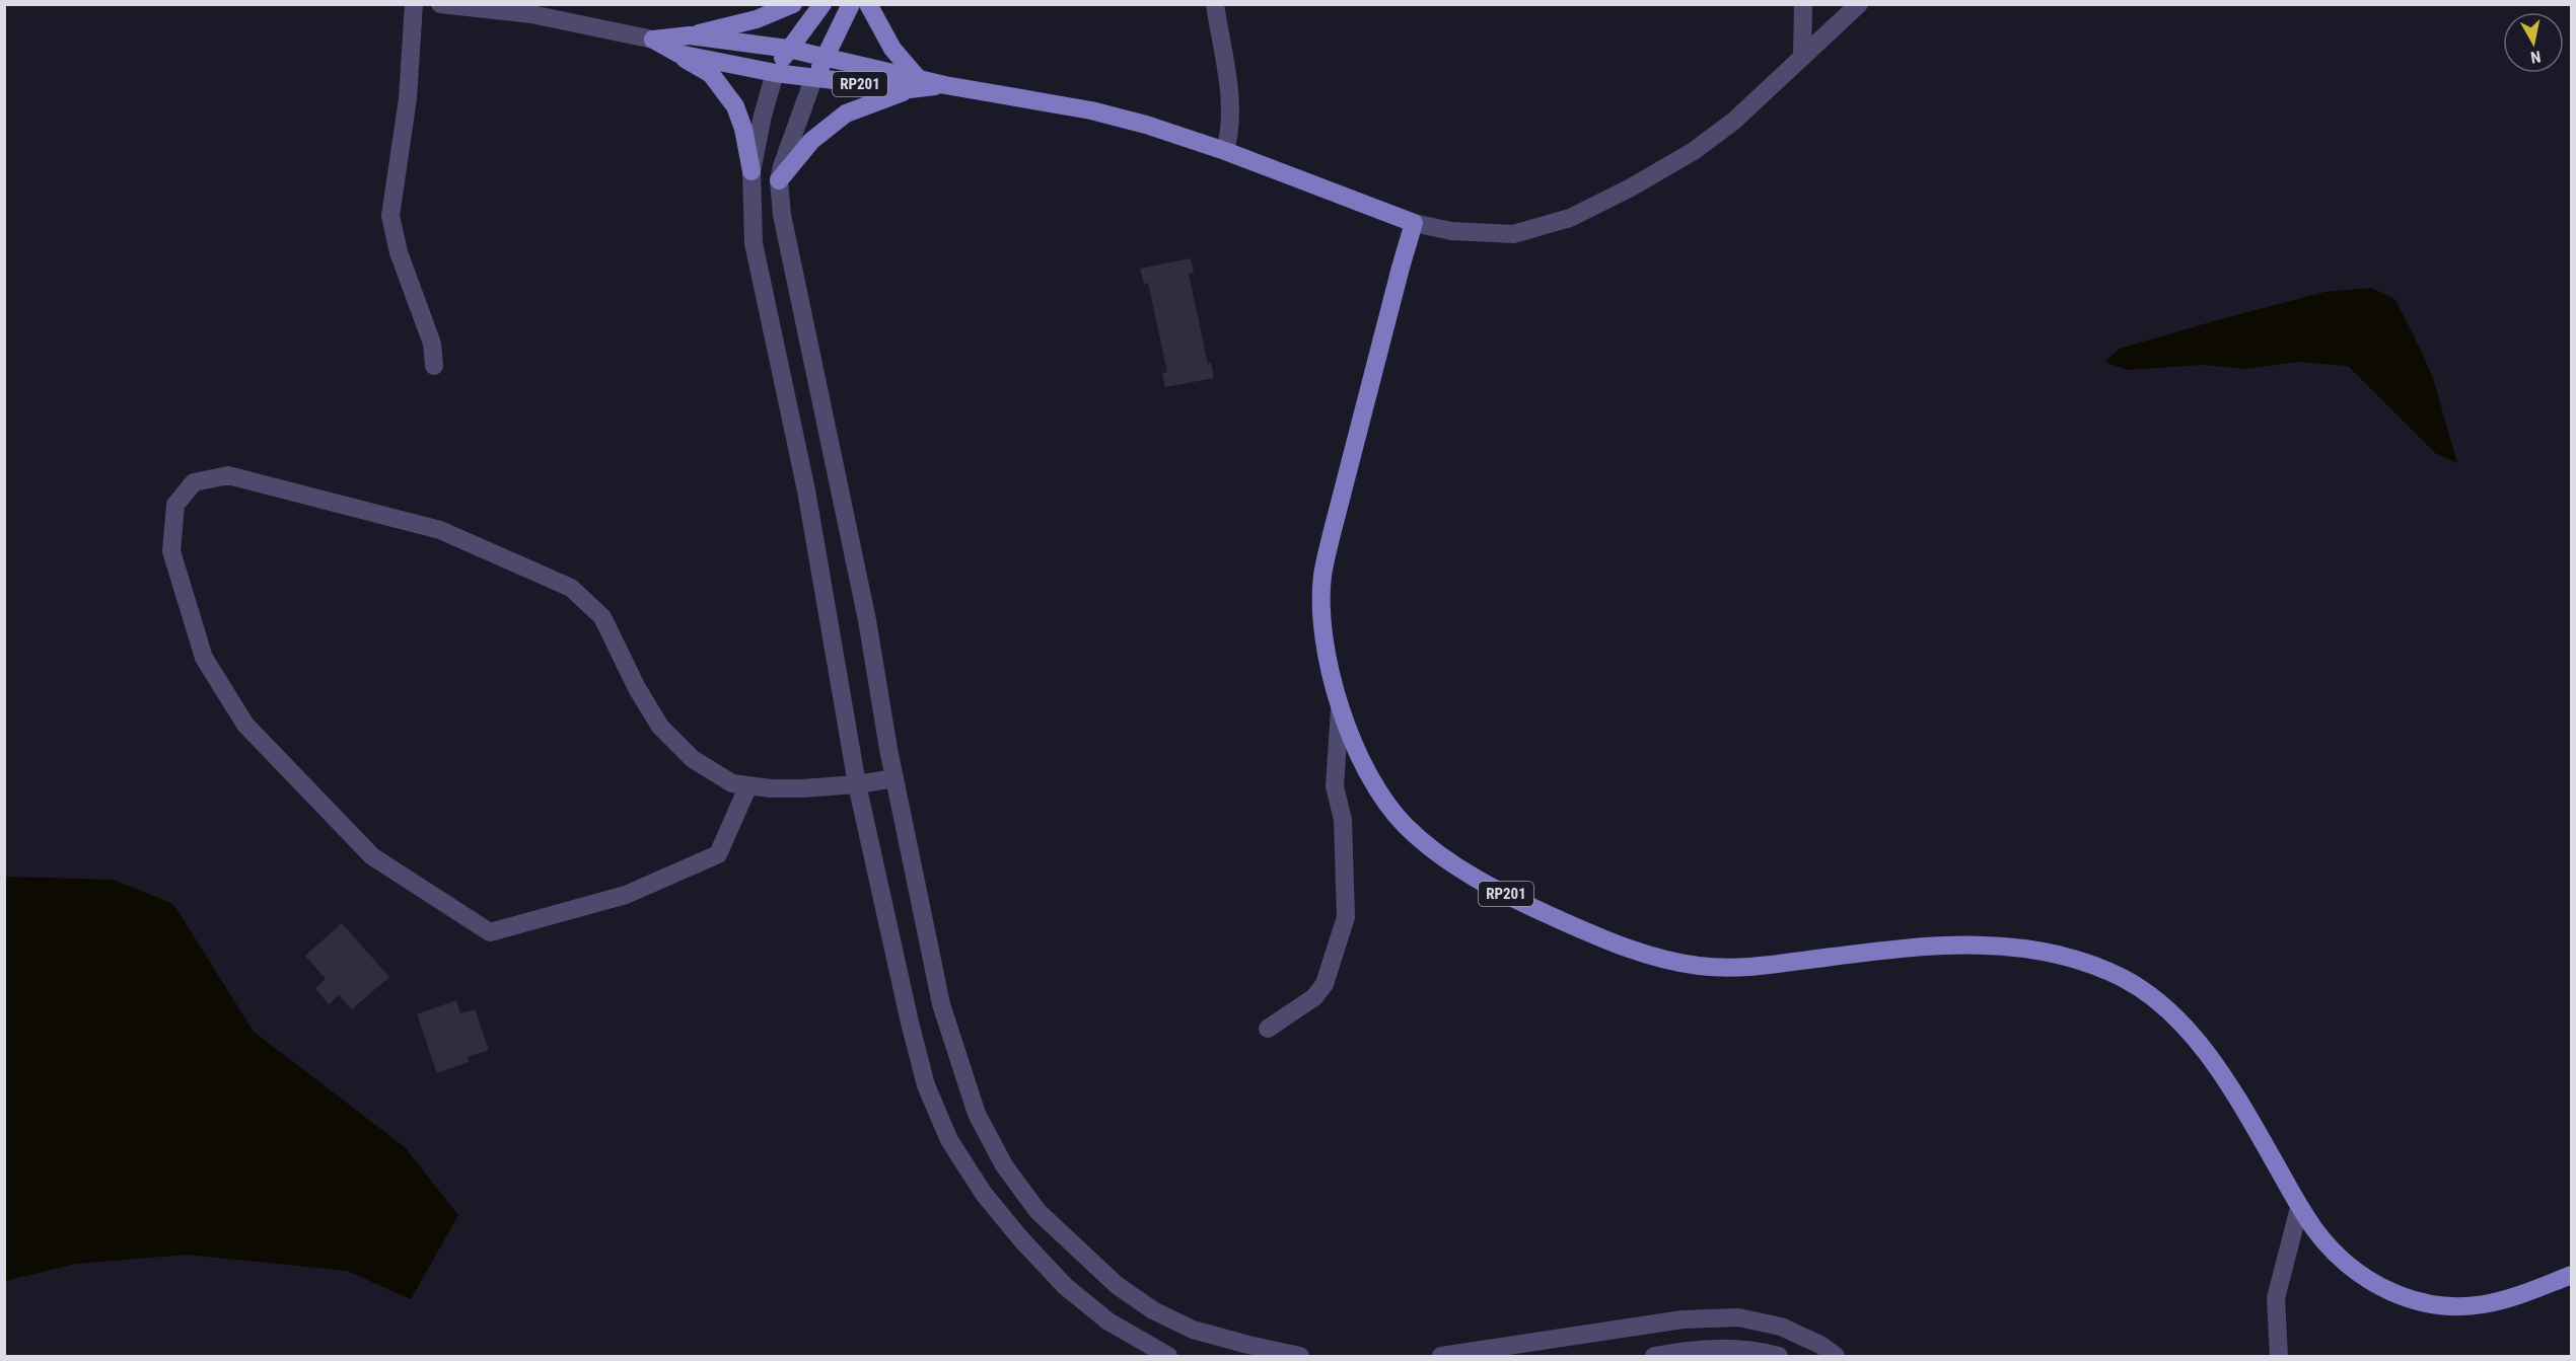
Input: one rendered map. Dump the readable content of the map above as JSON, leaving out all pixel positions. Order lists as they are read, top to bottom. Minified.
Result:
{"streets":{"main road":["RP201"]},"north":"bottom"}
